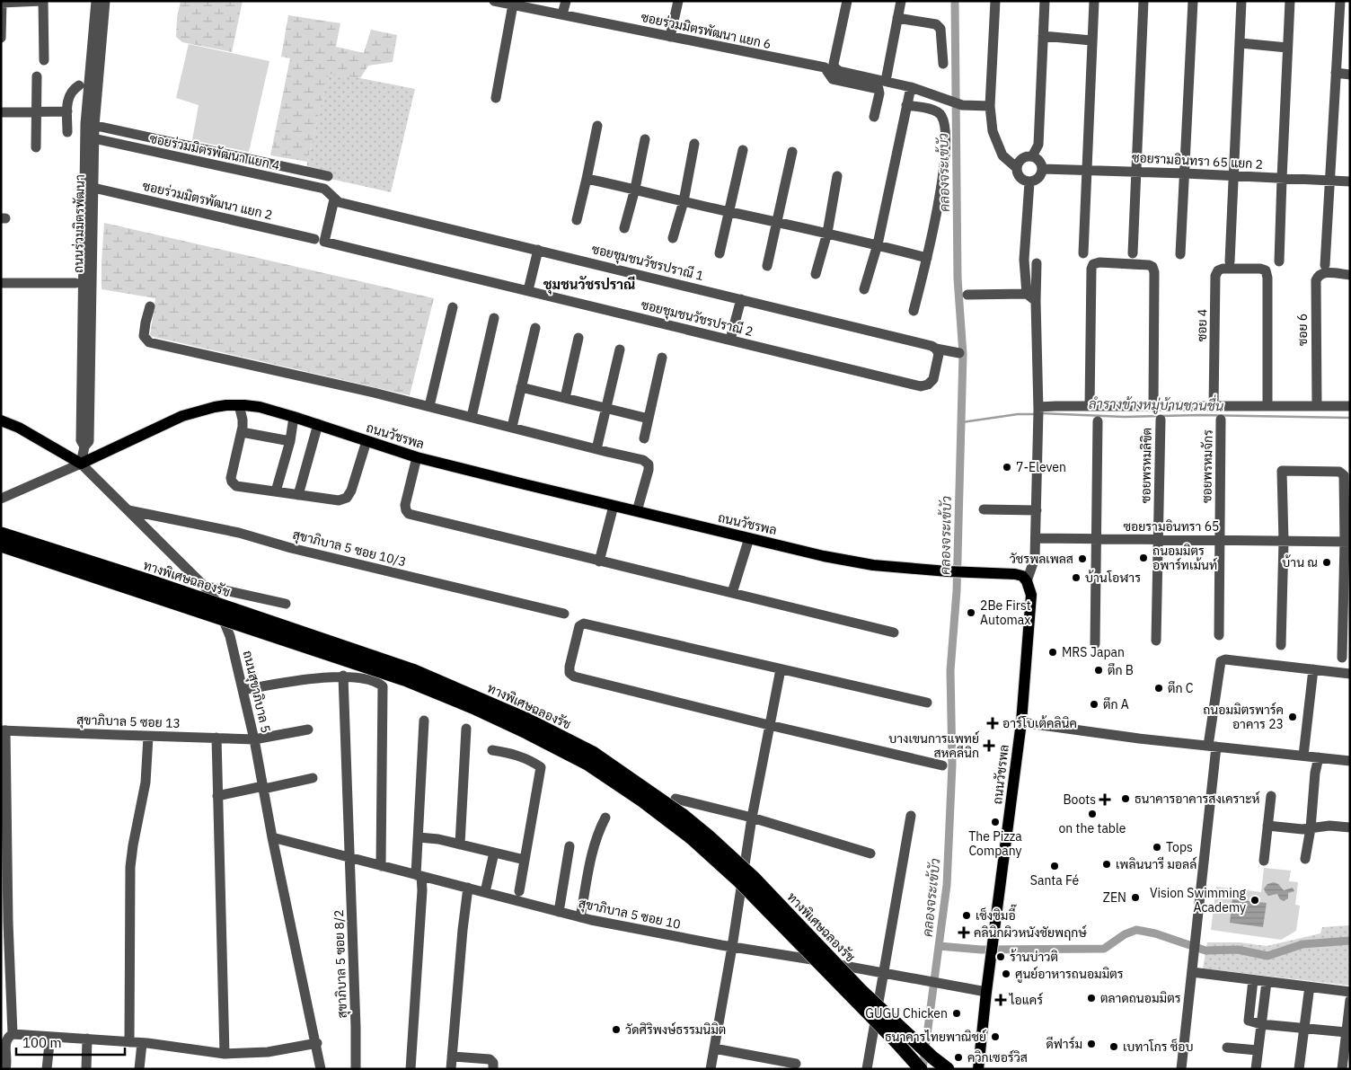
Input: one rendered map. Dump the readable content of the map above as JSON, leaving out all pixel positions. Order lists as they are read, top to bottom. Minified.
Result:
{"streets":{"highway":["ทางพิเศษฉลองรัช"],"main road":["ถนนวัชรพล","ถนนสุขาภิบาล 5"],"street":["ซอยร่วมมิตรพัฒนา แยก 6","ซอยร่วมมิตรพัฒนา แยก 4","ซอยรามอินทรา 65 แยก 2","ซอยร่วมมิตรพัฒนา แยก 2","ถนนร่วมมิตรพัฒนา","ซอยชุมชนวัชรปราณี 1","ซอยชุมชนวัชรปราณี 2","ซอย 4","ซอย 6","ซอยพรหมลิขิต","ซอยพรหมจักร","ซอยรามอินทรา 65","สุขาภิบาล 5 ซอย 10/3","สุขาภิบาล 5 ซอย 13","สุขาภิบาล 5 ซอย 10","สุขาภิบาล 5 ซอย 8/2"]},"crossings":[["ซอยร่วมมิตรพัฒนา แยก 4","ถนนร่วมมิตรพัฒนา"],["ซอยร่วมมิตรพัฒนา แยก 4","ซอยชุมชนวัชรปราณี 1"],["ซอยร่วมมิตรพัฒนา แยก 4","ซอยชุมชนวัชรปราณี 2"],["ซอยร่วมมิตรพัฒนา แยก 2","ถนนร่วมมิตรพัฒนา"],["ถนนร่วมมิตรพัฒนา","ถนนวัชรพล"],["ถนนร่วมมิตรพัฒนา","ถนนสุขาภิบาล 5"],["ซอยชุมชนวัชรปราณี 1","ซอยชุมชนวัชรปราณี 2"],["ถนนวัชรพล","ถนนสุขาภิบาล 5"],["ถนนวัชรพล","สุขาภิบาล 5 ซอย 10"],["ซอยพรหมลิขิต","ซอยรามอินทรา 65"],["ซอยพรหมจักร","ซอยรามอินทรา 65"],["สุขาภิบาล 5 ซอย 10/3","ถนนสุขาภิบาล 5"],["ถนนสุขาภิบาล 5","สุขาภิบาล 5 ซอย 13"],["ถนนสุขาภิบาล 5","สุขาภิบาล 5 ซอย 10"],["สุขาภิบาล 5 ซอย 10","สุขาภิบาล 5 ซอย 8/2"]],"districts":["ชุมชนวัชรปราณี"],"water":["คลองจระเข้บัว","ลำรางข้างหมู่บ้านชวนชื่น"],"places":{"other":["7-Eleven","ถนอมมิตร อพาร์ทเม้นท์","วัชรพลเพลส","บ้าน ณ","บ้านโอฬาร","2Be First Automax","MRS Japan","ตึก B","ตึก C","ตึก A","ถนอมมิตรพาร์ค อาคาร 23","ธนาคารอาคารสงเคราะห์","on the table","The Pizza Company","Tops","เพลินนารี มอลล์","Santa Fé","ZEN","Vision Swimming Academy","เช็งซิมอี๊","ร้านบ่าวติ","ศูนย์อาหารถนอมมิตร","ตลาดถนอมมิตร","GUGU Chicken","วัดศิริพงษ์ธรรมนิมิต","ธนาคารไทยพาณิชย์","ดีฟาร์ม","เบทาโกร ช็อบ","ควิกเซอร์วิส"],"health":["อาร์โบเต้คลินิค","บางเขนการแพทย์ สหคลีนิก","Boots","คลินิกผิวหนังชัยพฤกษ์","ไอแคร์"]},"scale_bar":"100 m"}
